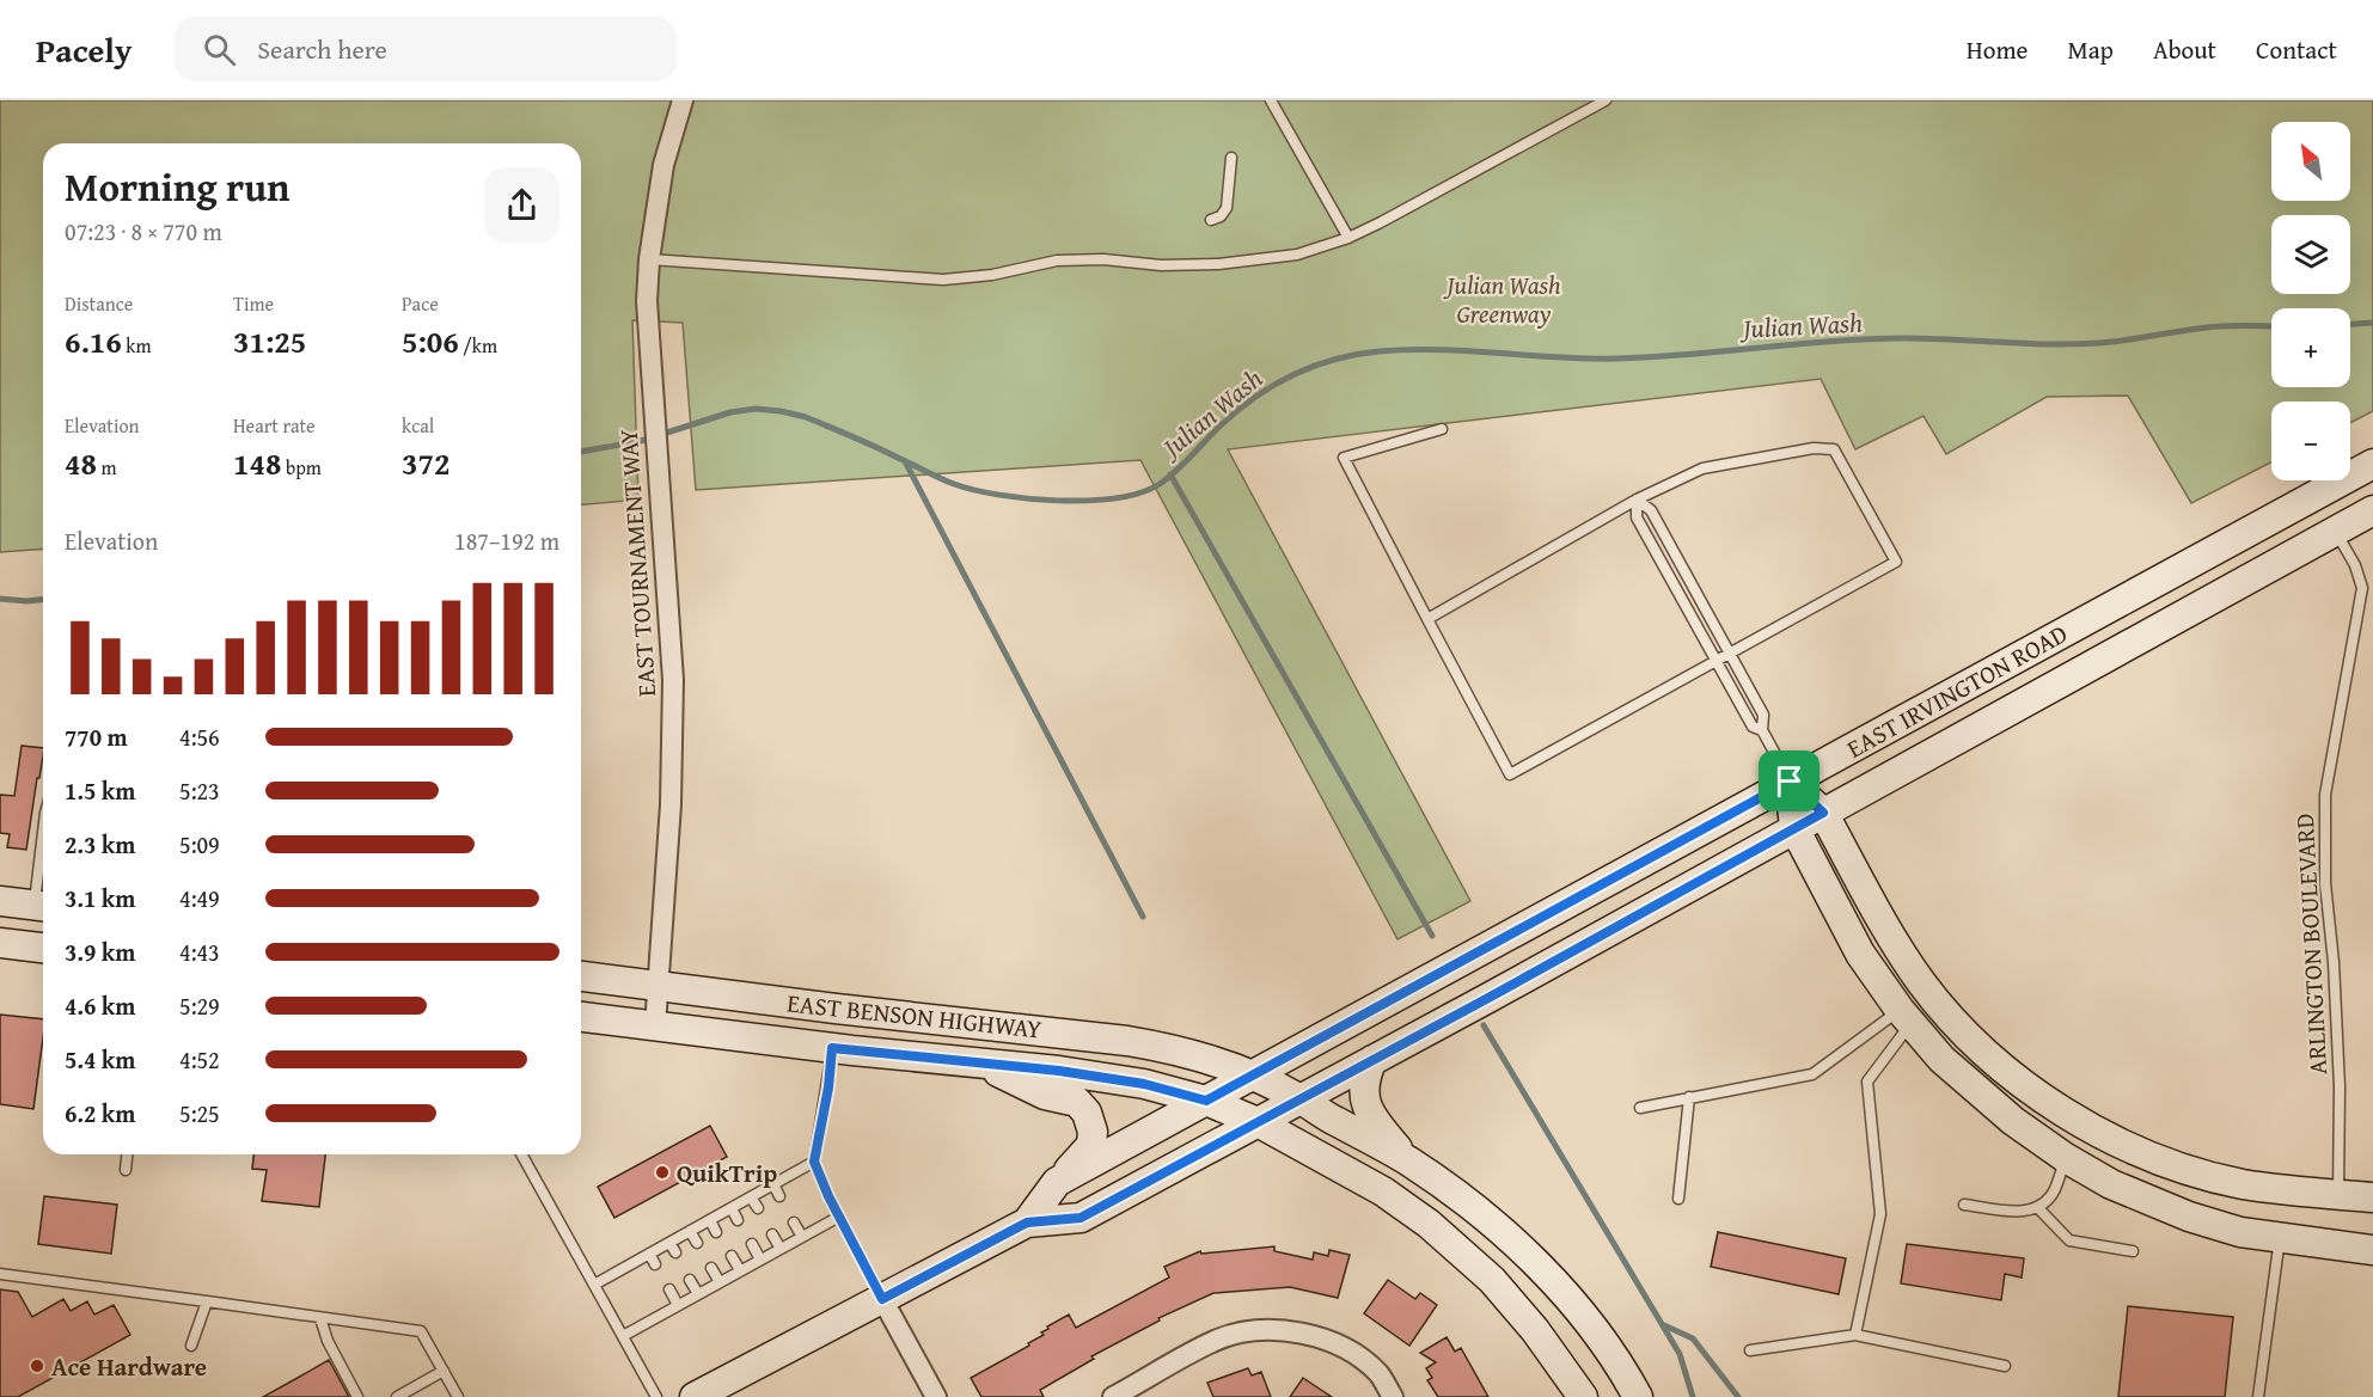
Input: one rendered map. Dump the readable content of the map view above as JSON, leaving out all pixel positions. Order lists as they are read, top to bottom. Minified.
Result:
{"streets":{"main road":["EAST IRVINGTON ROAD","EAST BENSON HIGHWAY"],"street":["EAST TOURNAMENT WAY"],"lane":["ARLINGTON BOULEVARD"]},"crossings":[["EAST TOURNAMENT WAY","EAST BENSON HIGHWAY"],["EAST IRVINGTON ROAD","ARLINGTON BOULEVARD"],["EAST IRVINGTON ROAD","EAST BENSON HIGHWAY"]],"water":["Julian Wash"],"parks":["Julian Wash Greenway"],"places":["QuikTrip","Ace Hardware"],"north":"top left","page":{"header":"Pacely","search":"Search here","nav":["Home","Map","About","Contact"],"map_buttons":["+","−"],"heading":["Morning run","07:23 · 8 × 770 m"],"stats":[["Distance","6.16 km"],["Time","31:25"],["Pace","5:06 /km"],["Elevation","48 m"],["Heart rate","148 bpm"],["kcal","372"]],"chart":["Elevation","187–192 m"],"list":[{"name":"770 m","note":"4:56"},{"name":"1.5 km","note":"5:23"},{"name":"2.3 km","note":"5:09"},{"name":"3.1 km","note":"4:49"},{"name":"3.9 km","note":"4:43"},{"name":"4.6 km","note":"5:29"},{"name":"5.4 km","note":"4:52"},{"name":"6.2 km","note":"5:25"}]}}
